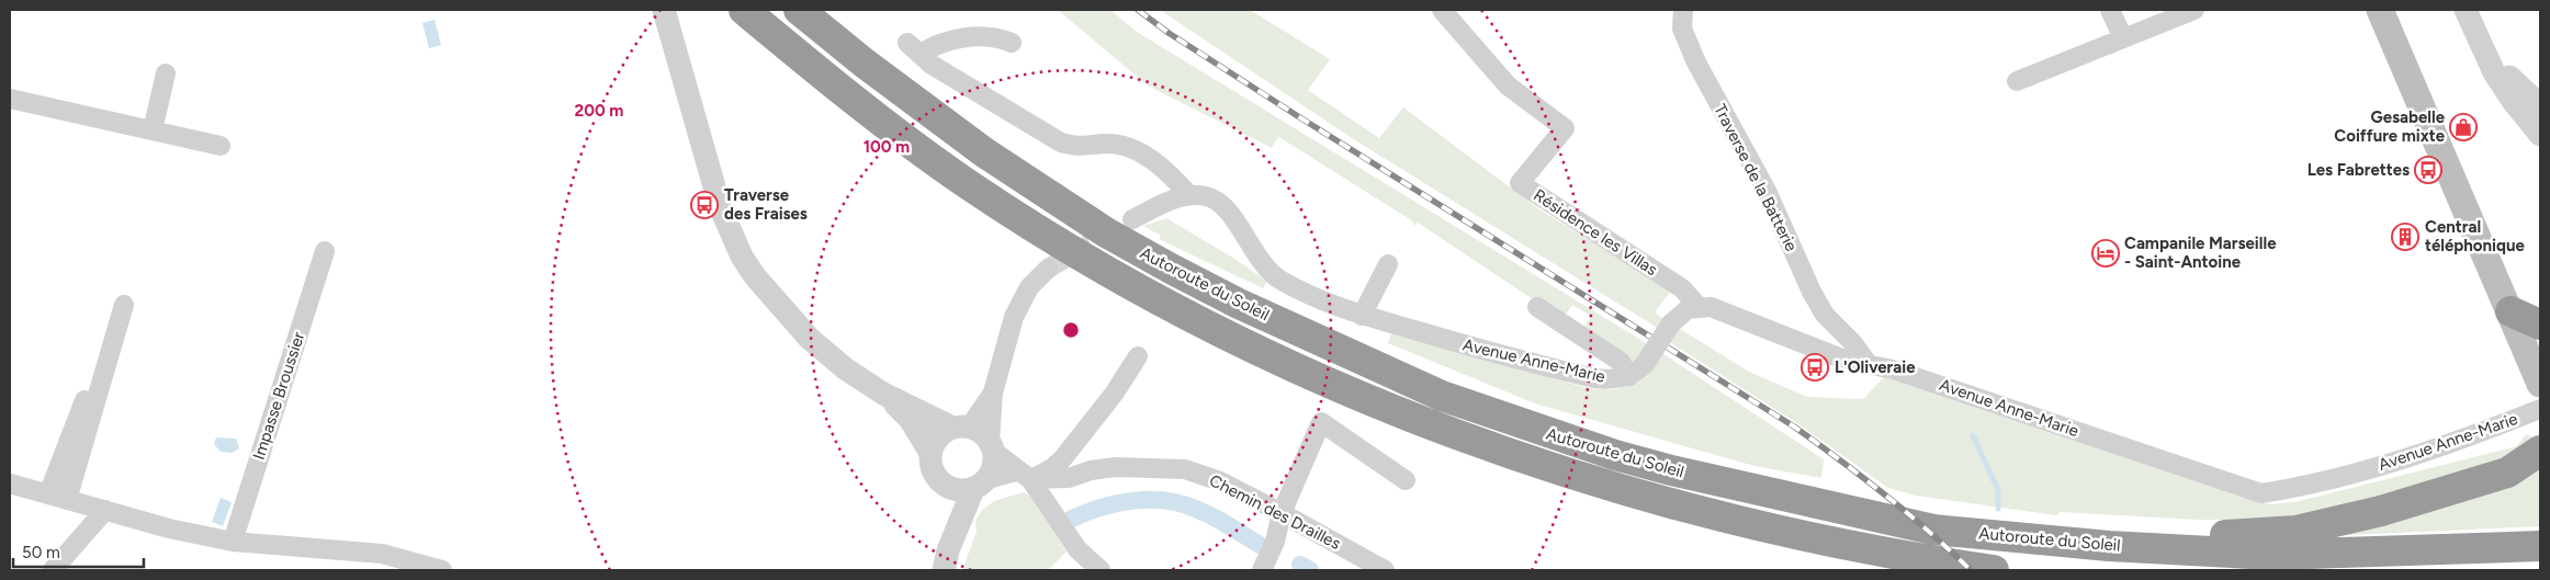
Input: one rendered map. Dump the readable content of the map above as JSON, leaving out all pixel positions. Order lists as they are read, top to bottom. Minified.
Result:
{"streets":{"highway":["Autoroute du Soleil"],"street":["Traverse de la Batterie","Résidence les Villas","Avenue Anne-Marie","Impasse Broussier","Chemin des Drailles"]},"crossings":[["Traverse de la Batterie","Avenue Anne-Marie"],["Résidence les Villas","Avenue Anne-Marie"]],"places":{"shop":["Gesabelle Coiffure mixte"],"bus stop":["Les Fabrettes","Traverse des Fraises","L'Oliveraie"],"building":["Central téléphonique"],"hotel":["Campanile Marseille - Saint-Antoine"]},"scale_bar":"50 m","rings":["200 m","100 m"]}
